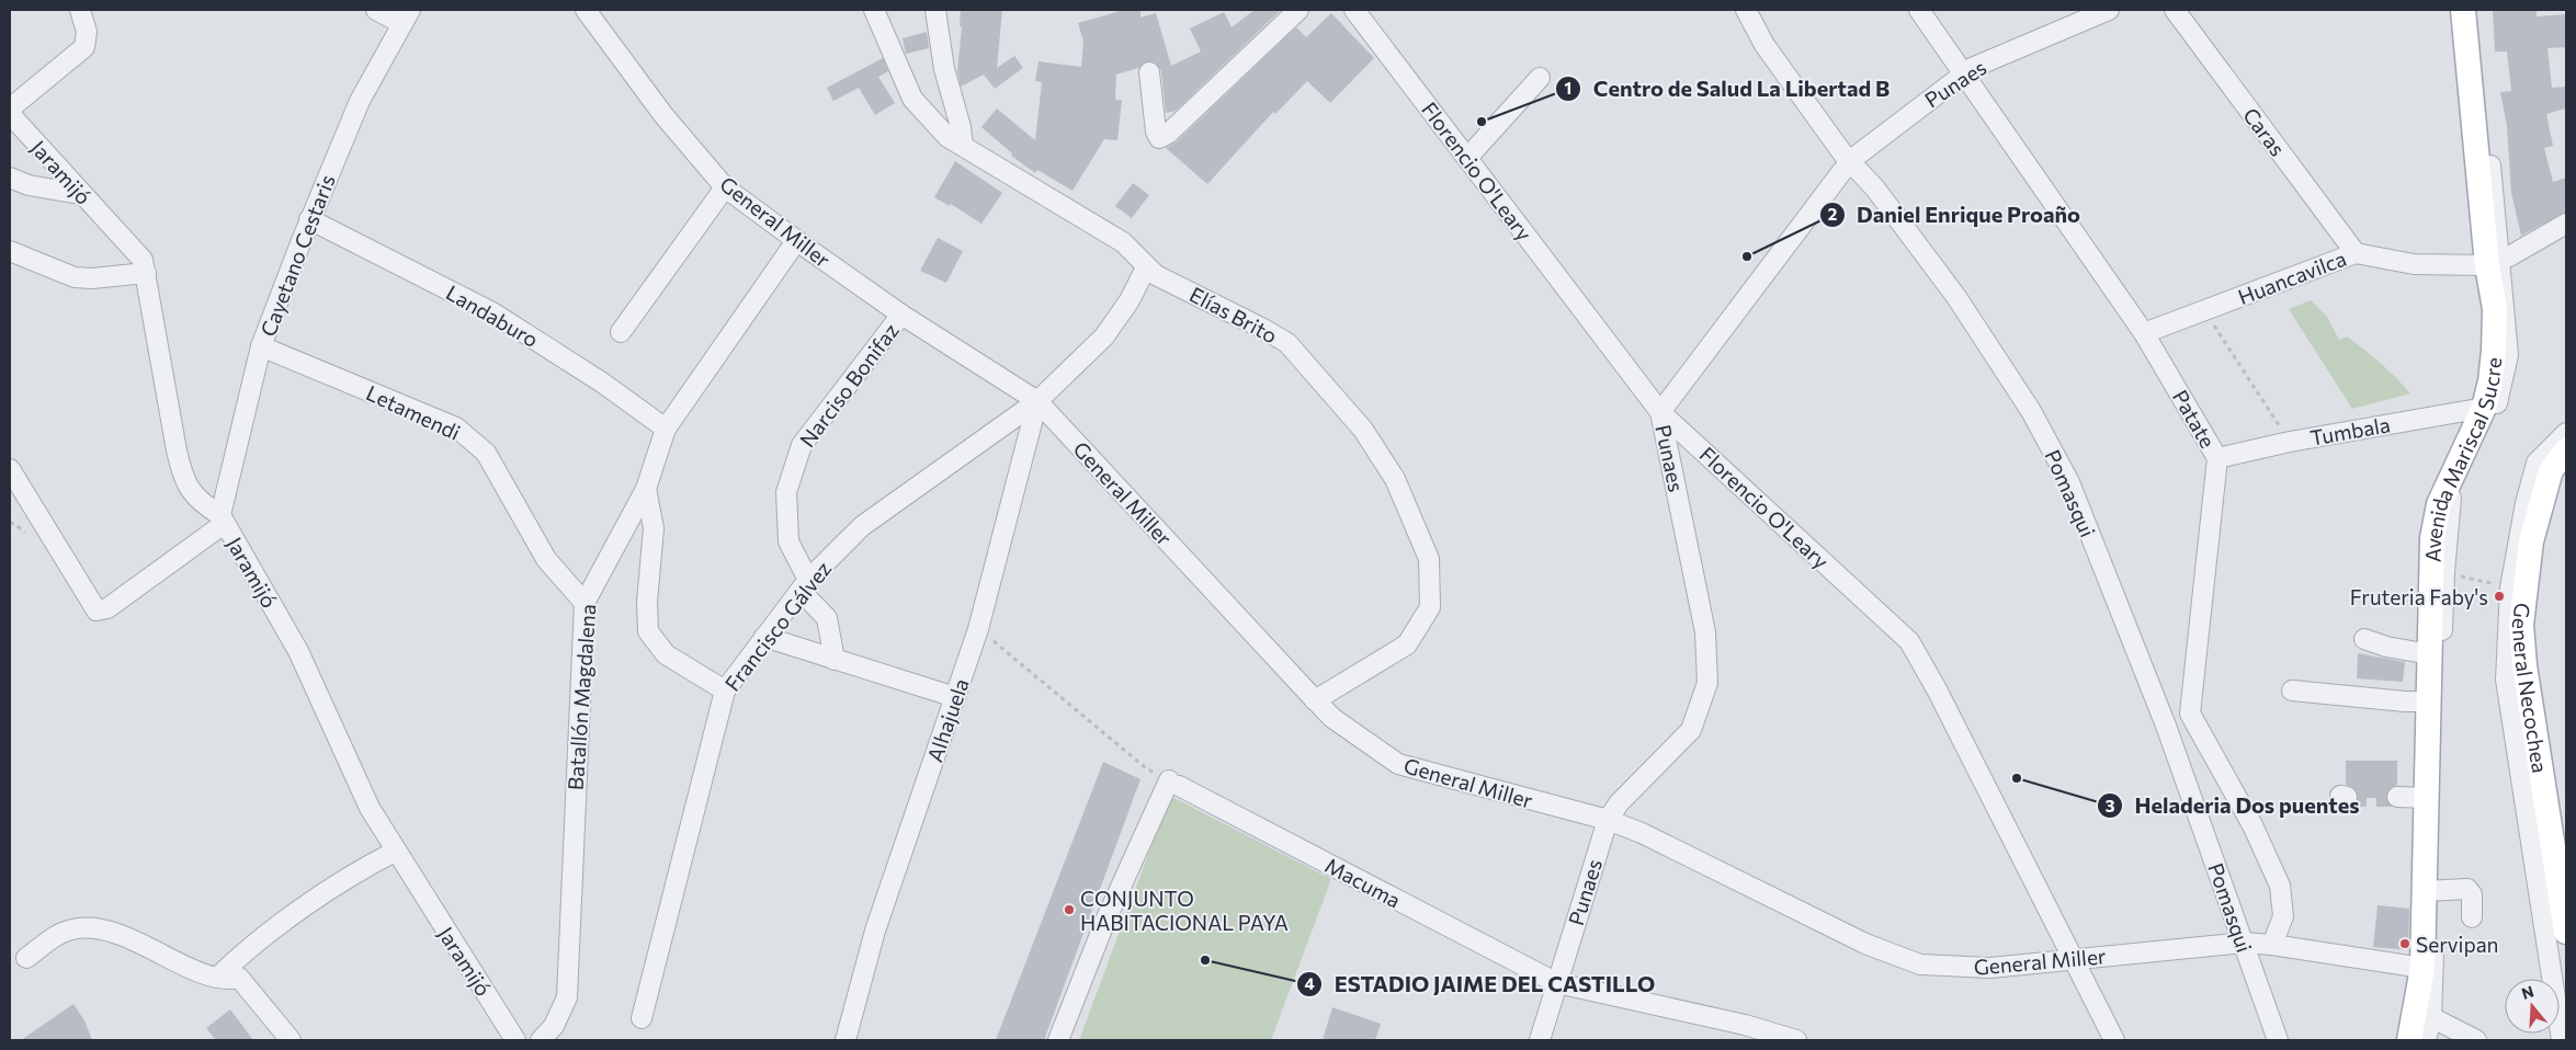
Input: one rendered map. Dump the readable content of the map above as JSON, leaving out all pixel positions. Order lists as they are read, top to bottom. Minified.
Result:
{"streets":{"main road":["Avenida Mariscal Sucre","General Necochea"],"street":["Punaes","Caras","Florencio O'Leary","Jaramijó","General Miller","Cayetano Cestaris","Huancavilca","Elías Brito","Landaburo","Narciso Bonifaz","Letamendi","Patate","Tumbala","Pomasqui","Francisco Gálvez","Batallón Magdalena","Alhajuela","Macuma"]},"crossings":[["Punaes","Florencio O'Leary"],["Punaes","General Miller"],["Punaes","Patate"],["Punaes","Pomasqui"],["Punaes","Macuma"],["Caras","Huancavilca"],["Florencio O'Leary","General Miller"],["Jaramijó","Cayetano Cestaris"],["General Miller","Elías Brito"],["General Miller","Narciso Bonifaz"],["General Miller","Avenida Mariscal Sucre"],["General Miller","Pomasqui"],["General Miller","Francisco Gálvez"],["General Miller","Batallón Magdalena"],["General Miller","Alhajuela"],["Cayetano Cestaris","Landaburo"],["Cayetano Cestaris","Letamendi"],["Huancavilca","Patate"],["Huancavilca","Avenida Mariscal Sucre"],["Elías Brito","Francisco Gálvez"],["Landaburo","Batallón Magdalena"],["Narciso Bonifaz","Francisco Gálvez"],["Letamendi","Batallón Magdalena"],["Patate","Tumbala"],["Tumbala","Avenida Mariscal Sucre"],["Francisco Gálvez","Alhajuela"]],"places":["Centro de Salud La Libertad B","Daniel Enrique Proaño","Fruteria Faby's","Heladeria Dos puentes","CONJUNTO HABITACIONAL PAYA","Servipan","ESTADIO JAIME DEL CASTILLO"],"north":"top"}
